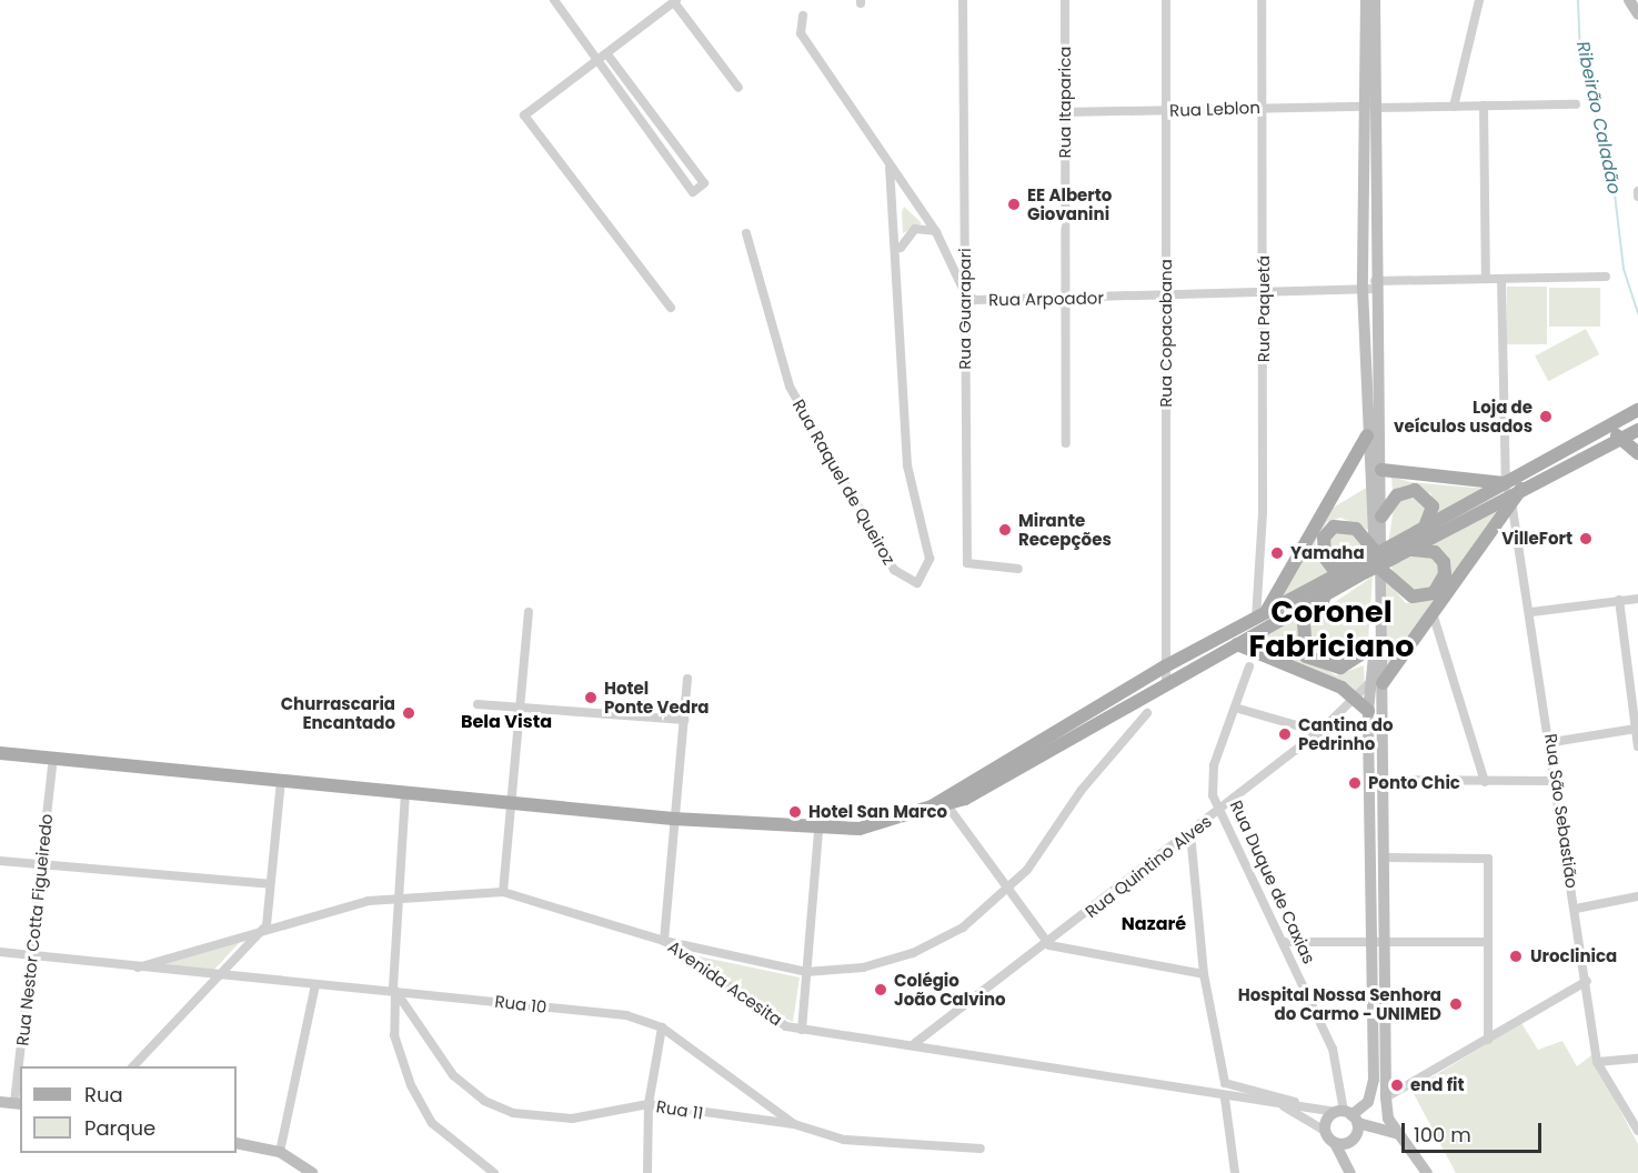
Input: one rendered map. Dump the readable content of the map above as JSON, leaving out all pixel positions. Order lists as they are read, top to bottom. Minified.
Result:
{"streets":{"street":["Rua Itaparica","Rua Leblon","Rua Arpoador","Rua Guarapari","Rua Paquetá","Rua Copacabana","Rua Raquel de Queiroz","Rua São Sebastião","Rua Quintino Alves","Rua Duque de Caxias","Rua Nestor Cotta Figueiredo","Avenida Acesita","Rua 10","Rua 11"]},"crossings":[["Rua Itaparica","Rua Leblon"],["Rua Itaparica","Rua Arpoador"],["Rua Leblon","Rua Paquetá"],["Rua Leblon","Rua Copacabana"],["Rua Arpoador","Rua Guarapari"],["Rua Arpoador","Rua Paquetá"],["Rua Arpoador","Rua Copacabana"],["Rua Arpoador","Rua Raquel de Queiroz"],["Rua Arpoador","Rua São Sebastião"],["Rua Quintino Alves","Rua Duque de Caxias"],["Rua Quintino Alves","Avenida Acesita"],["Rua Duque de Caxias","Avenida Acesita"],["Rua Nestor Cotta Figueiredo","Rua 10"],["Avenida Acesita","Rua 10"],["Rua 10","Rua 11"]],"districts":["Coronel Fabriciano","Bela Vista","Nazaré"],"water":["Ribeirão Caladão"],"places":["EE Alberto Giovanini","Loja de veículos usados","Mirante Recepções","VilleFort","Yamaha","Hotel Ponte Vedra","Churrascaria Encantado","Cantina do Pedrinho","Ponto Chic","Hotel San Marco","Uroclinica","Colégio João Calvino","Hospital Nossa Senhora do Carmo - UNIMED","end fit"],"legend":["Rua","Parque"],"scale_bar":"100 m"}
